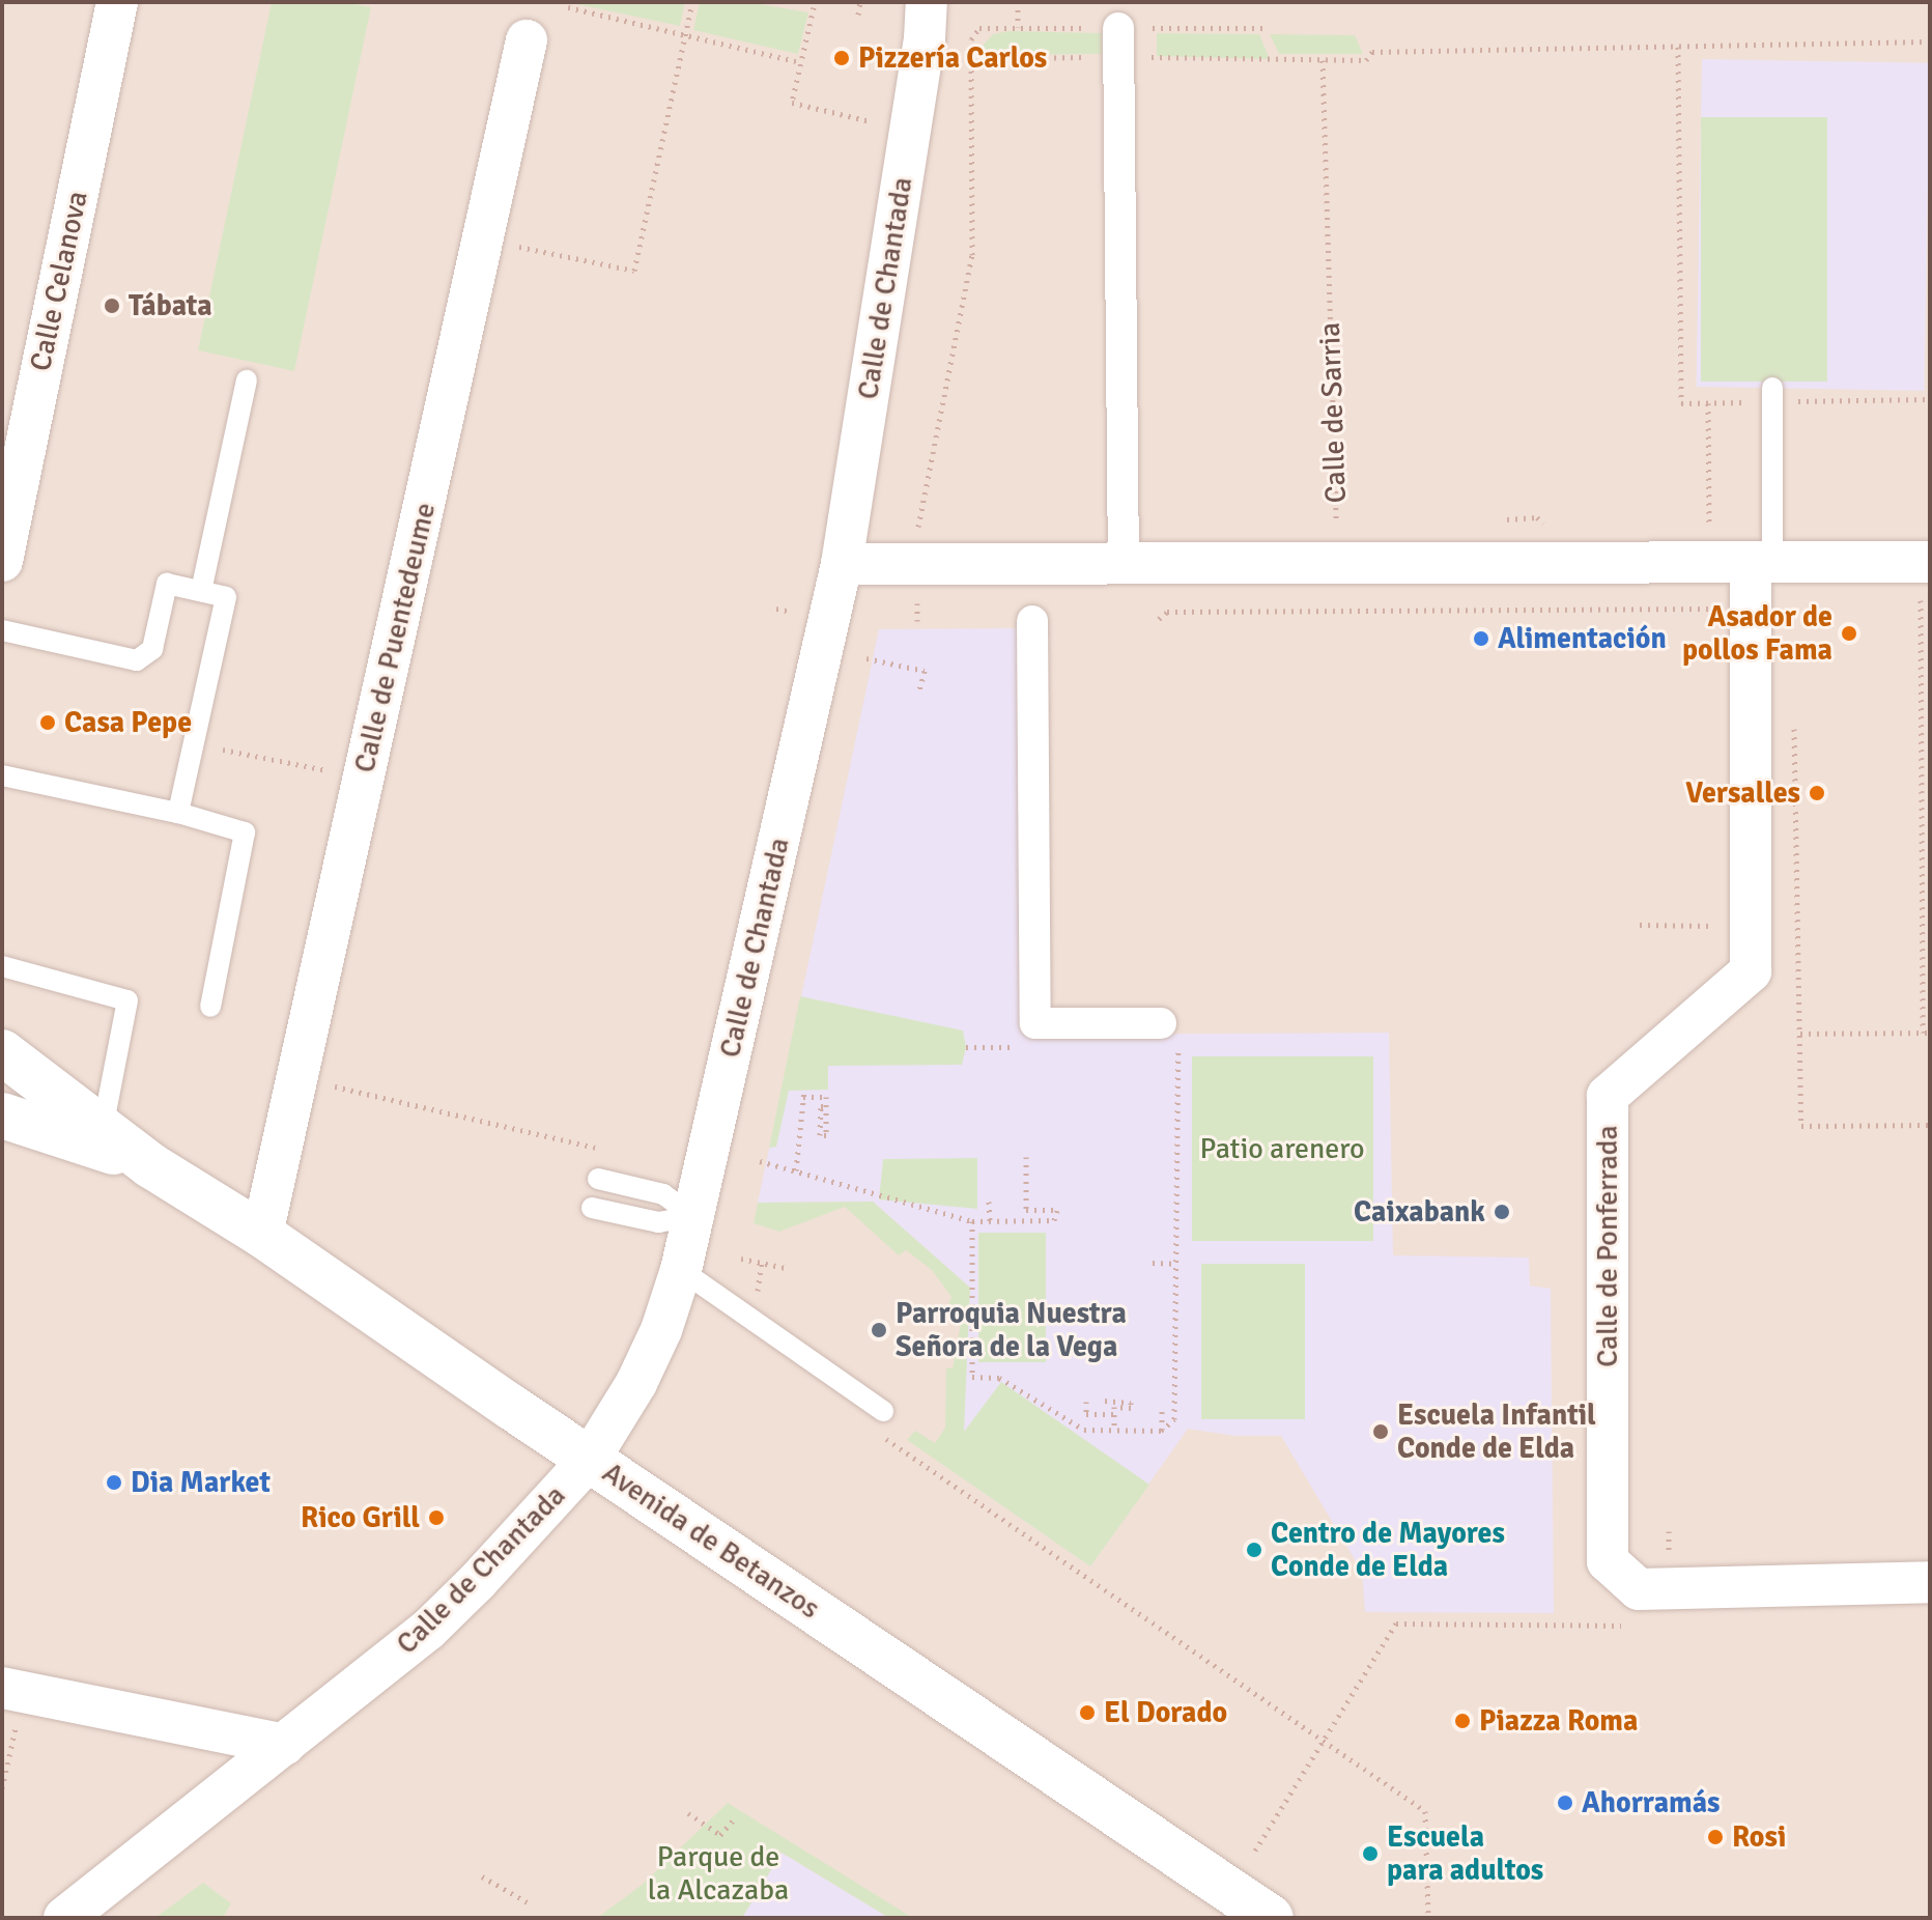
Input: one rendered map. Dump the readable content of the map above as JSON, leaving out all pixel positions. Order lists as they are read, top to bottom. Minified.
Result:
{"streets":{"street":["Calle Celanova","Calle de Chantada","Calle de Puentedeume","Calle de Ponferrada","Avenida de Betanzos"],"path":["Calle de Sarria"]},"crossings":[["Calle de Chantada","Avenida de Betanzos"],["Calle de Puentedeume","Avenida de Betanzos"]],"parks":["Patio arenero","Parque de la Alcazaba"],"places":["Pizzería Carlos","Tábata","Asador de pollos Fama","Alimentación","Casa Pepe","Versalles","Caixabank","Parroquia Nuestra Señora de la Vega","Escuela Infantil Conde de Elda","Dia Market","Rico Grill","Centro de Mayores Conde de Elda","El Dorado","Piazza Roma","Ahorramás","Rosi","Escuela para adultos"]}
